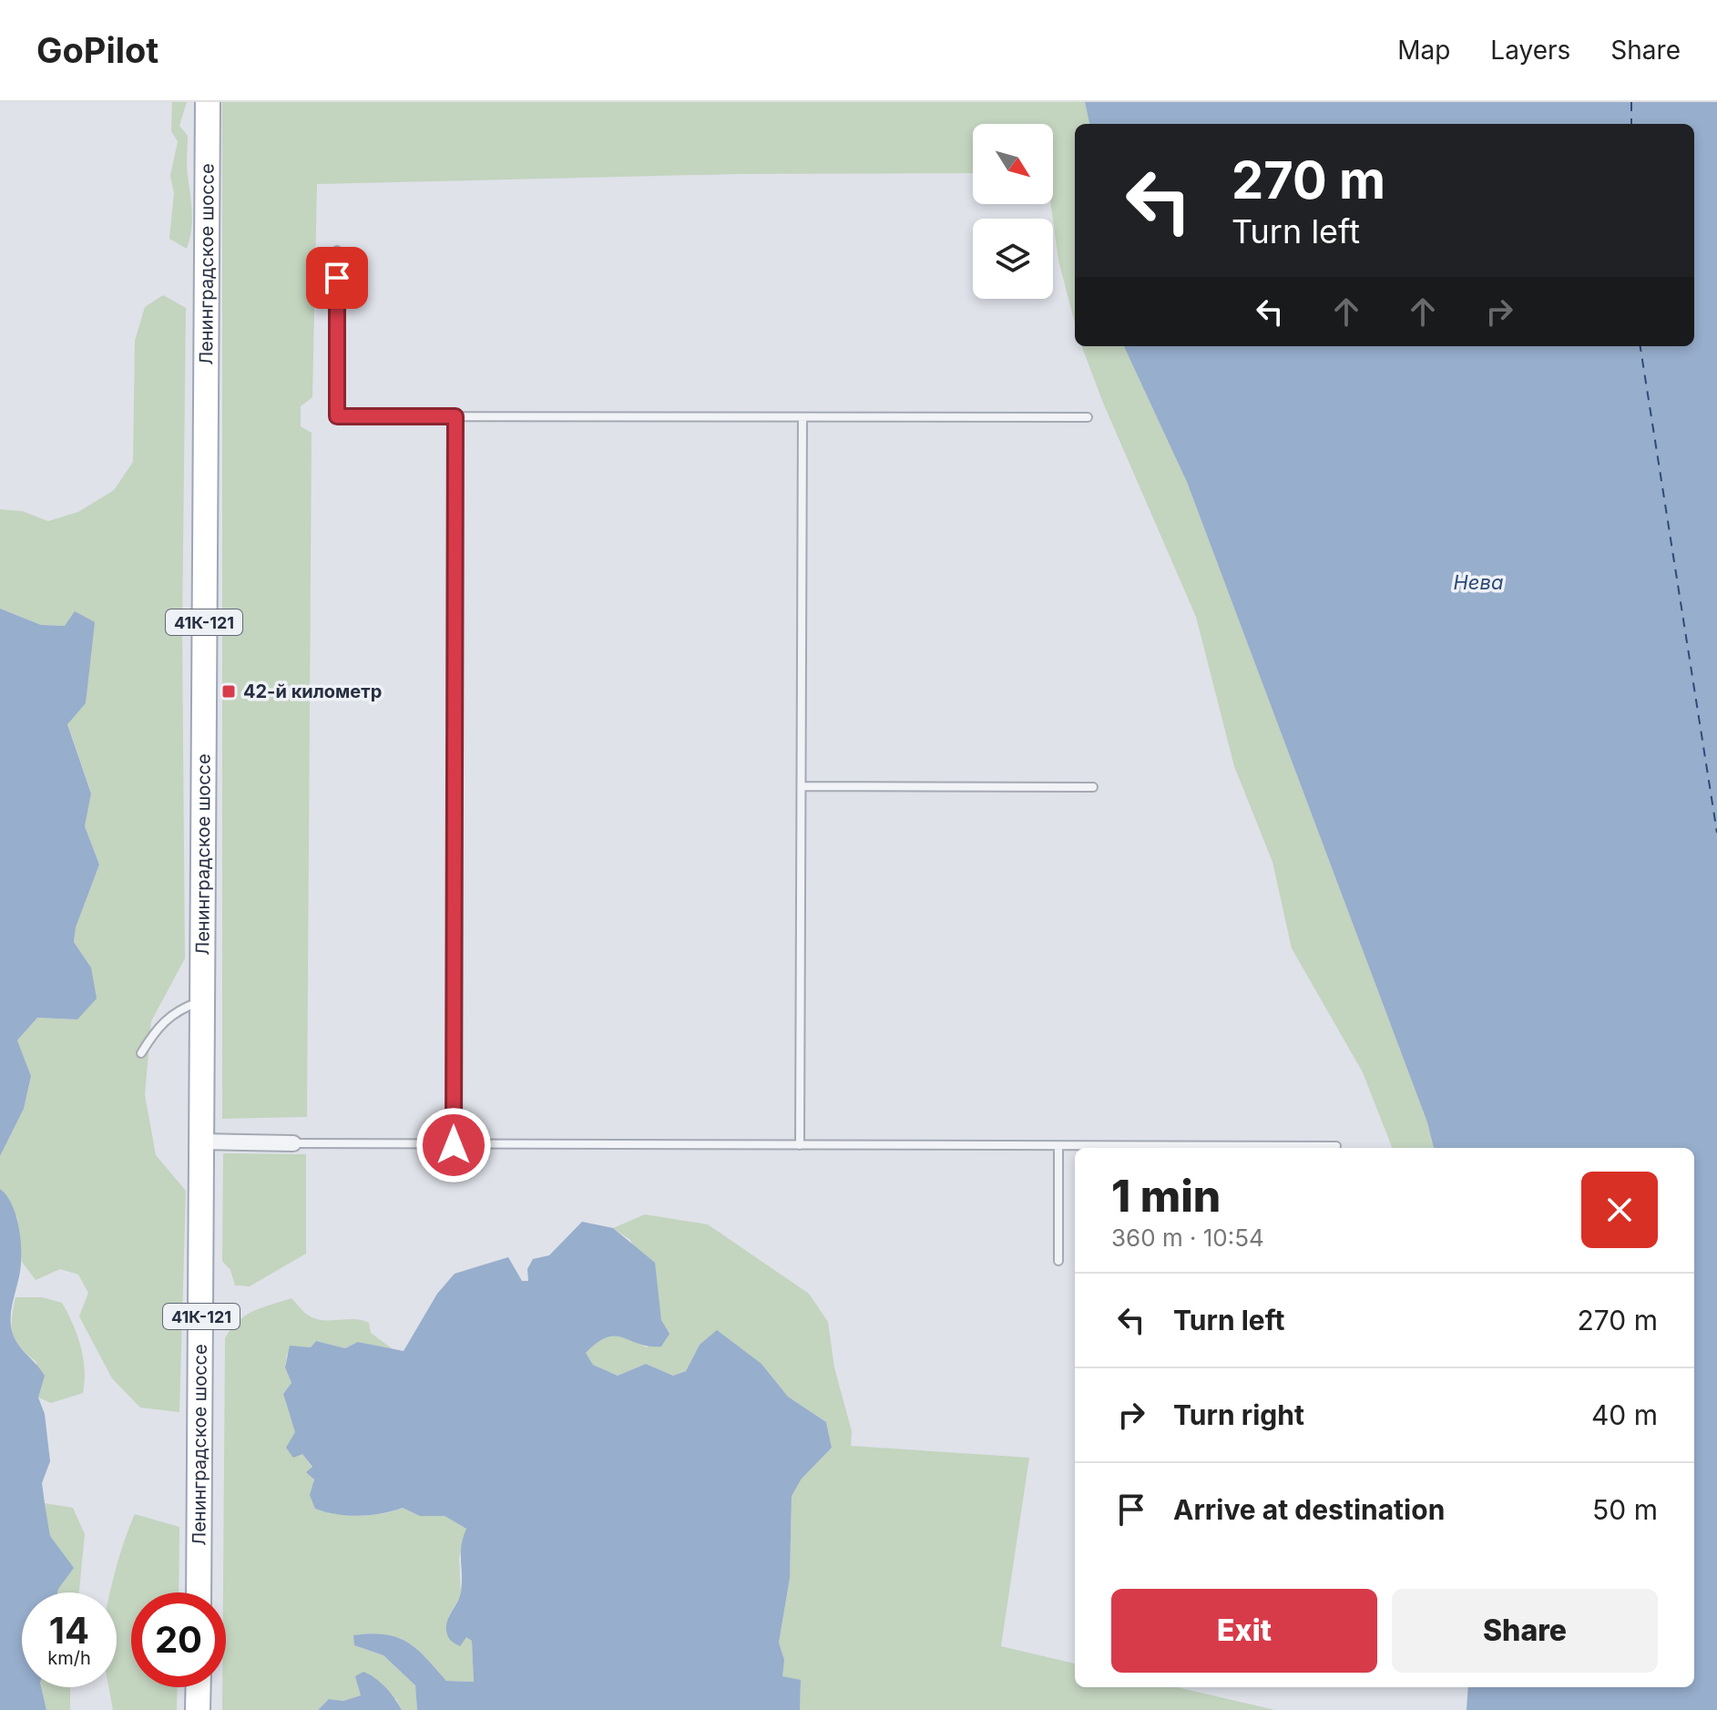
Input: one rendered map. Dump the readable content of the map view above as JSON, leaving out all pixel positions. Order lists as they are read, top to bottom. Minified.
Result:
{"streets":{"main road":["Ленинградское шоссе","41К-121"]},"water":["Нева"],"places":{"transit":["42-й километр"]},"north":"bottom right","page":{"header":"GoPilot","nav":["Map","Layers","Share"],"turn":["270 m","Turn left"],"heading":["1 min","360 m · 10:54"],"list":[{"name":"Turn left","value":"270 m"},{"name":"Turn right","value":"40 m"},{"name":"Arrive at destination","value":"50 m"}],"buttons":["Exit","Share"],"speed":"14 km/h","limit":"20"}}
